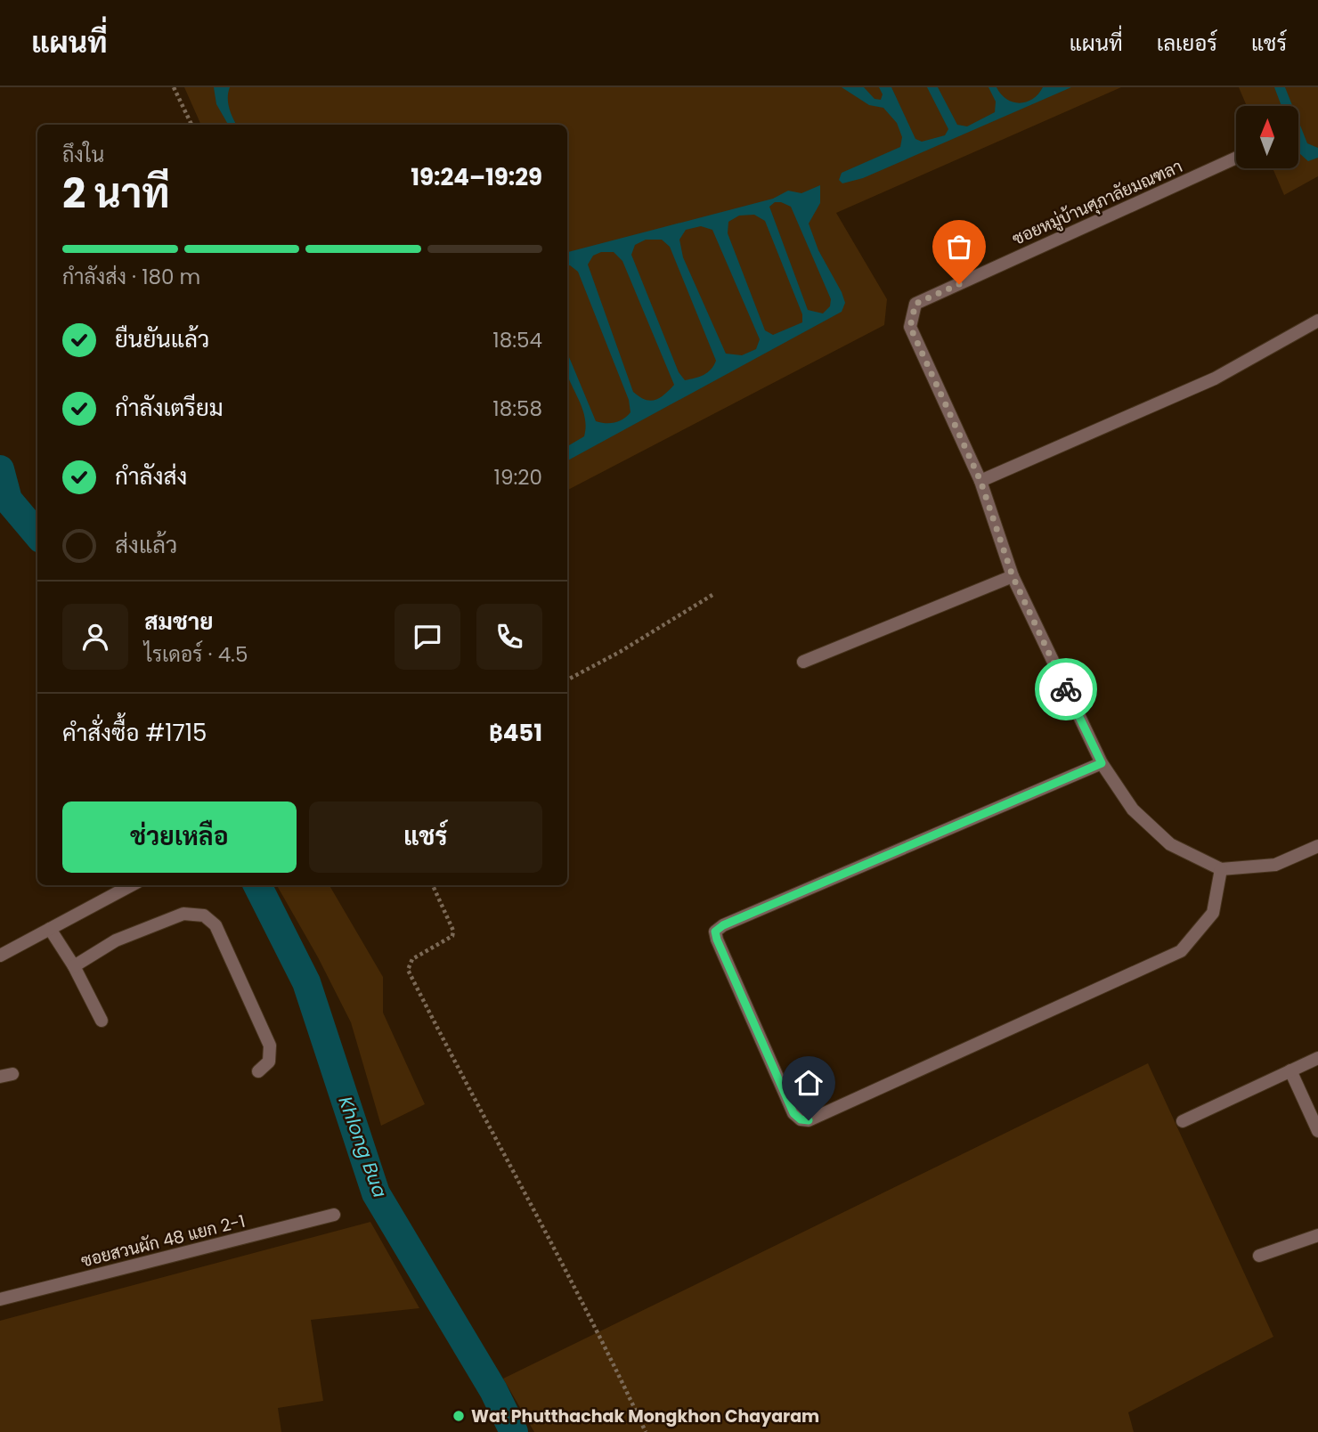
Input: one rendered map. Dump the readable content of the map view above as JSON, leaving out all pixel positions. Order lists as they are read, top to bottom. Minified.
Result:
{"streets":{"street":["ซอยหมู่บ้านศุภาลัยมณฑลา","ซอยสวนผัก 48 แยก 2-1"]},"water":["Khlong Bua"],"places":["Wat Phutthachak Mongkhon Chayaram"],"north":"top","page":{"header":"แผนที่","nav":["แผนที่","เลเยอร์","แชร์"],"heading":["2 นาที","ถึงใน","19:24–19:29"],"panel":["สมชาย","ไรเดอร์ · 4.5","คำสั่งซื้อ #1715","฿451"],"bar":"กำลังส่ง · 180 m","list":[["ยืนยันแล้ว","18:54"],["กำลังเตรียม","18:58"],["กำลังส่ง","19:20"],"ส่งแล้ว"],"buttons":["ช่วยเหลือ","แชร์"]}}
